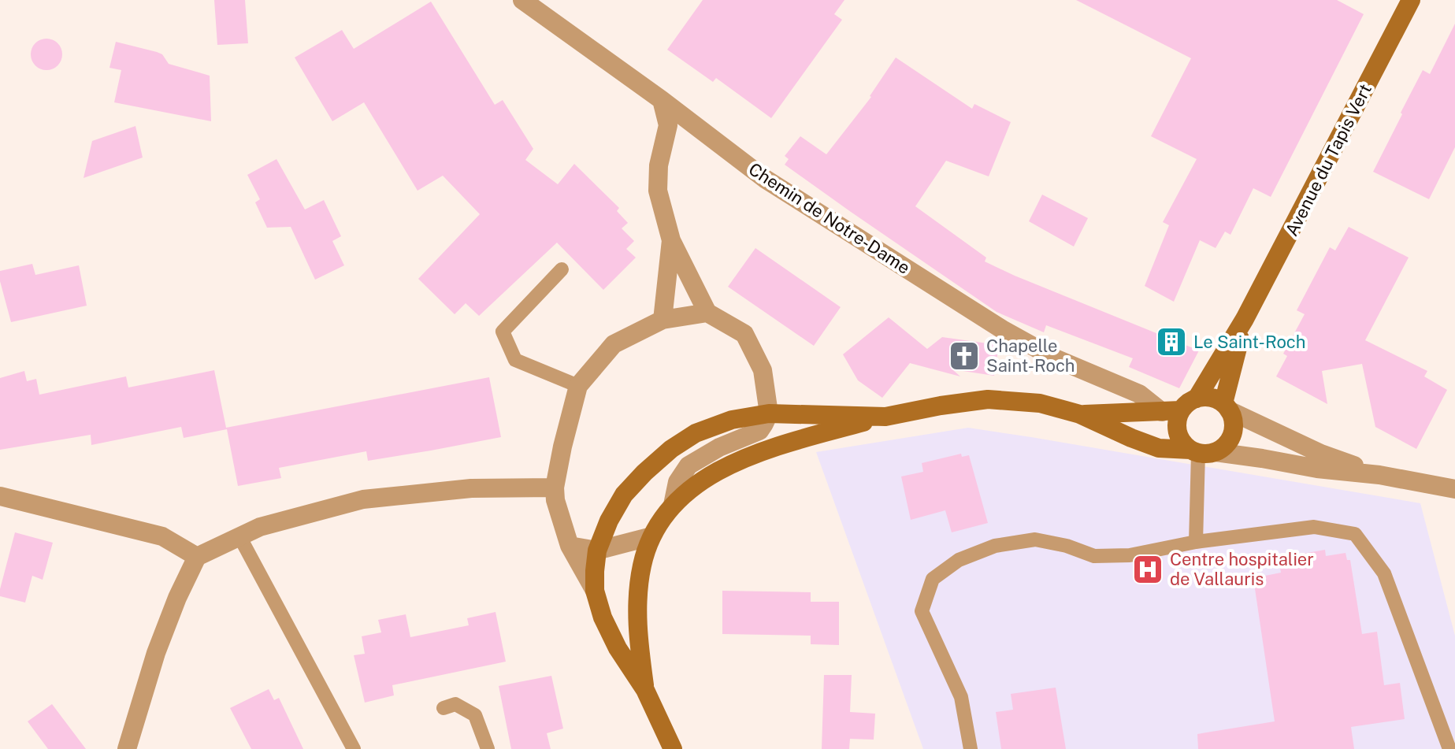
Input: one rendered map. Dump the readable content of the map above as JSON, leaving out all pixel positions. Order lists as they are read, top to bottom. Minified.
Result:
{"streets":{"main road":["Avenue du Tapis Vert"],"street":["Chemin de Notre-Dame"]},"places":{"building":["Le Saint-Roch"],"church":["Chapelle Saint-Roch"],"hospital":["Centre hospitalier de Vallauris"]}}
